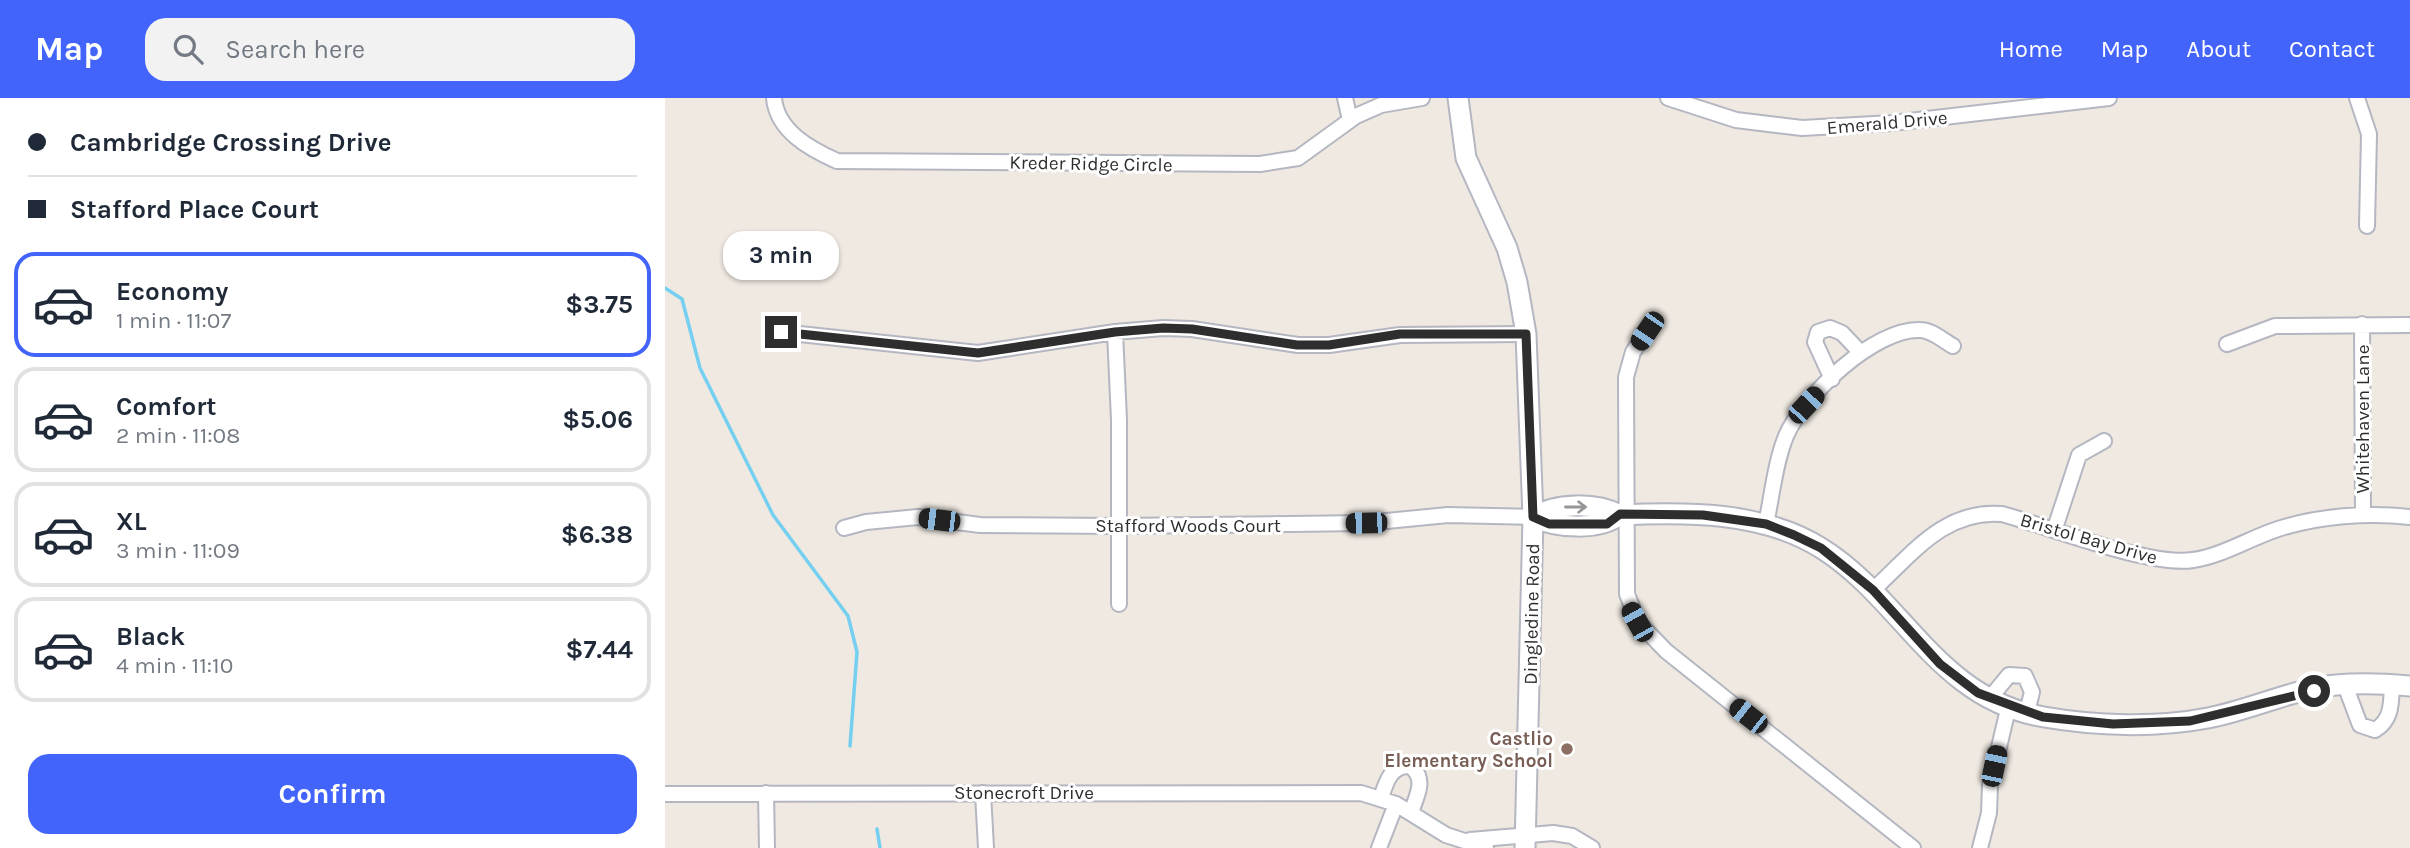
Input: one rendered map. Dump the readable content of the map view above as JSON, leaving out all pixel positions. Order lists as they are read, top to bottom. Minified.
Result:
{"streets":{"street":["Emerald Drive","Kreder Ridge Circle","Whitehaven Lane","Stafford Woods Court","Bristol Bay Drive","Dingledine Road","Stonecroft Drive"]},"crossings":[["Whitehaven Lane","Bristol Bay Drive"],["Stafford Woods Court","Dingledine Road"],["Dingledine Road","Stonecroft Drive"]],"places":["Castlio Elementary School"],"page":{"header":"Map","search":"Search here","nav":["Home","Map","About","Contact"],"banner":["Cambridge Crossing Drive","Stafford Place Court"],"bubble":"3 min","list":[{"name":"Economy","note":"1 min · 11:07","value":"$3.75"},{"name":"Comfort","note":"2 min · 11:08","value":"$5.06"},{"name":"XL","note":"3 min · 11:09","value":"$6.38"},{"name":"Black","note":"4 min · 11:10","value":"$7.44"}],"buttons":"Confirm"}}
